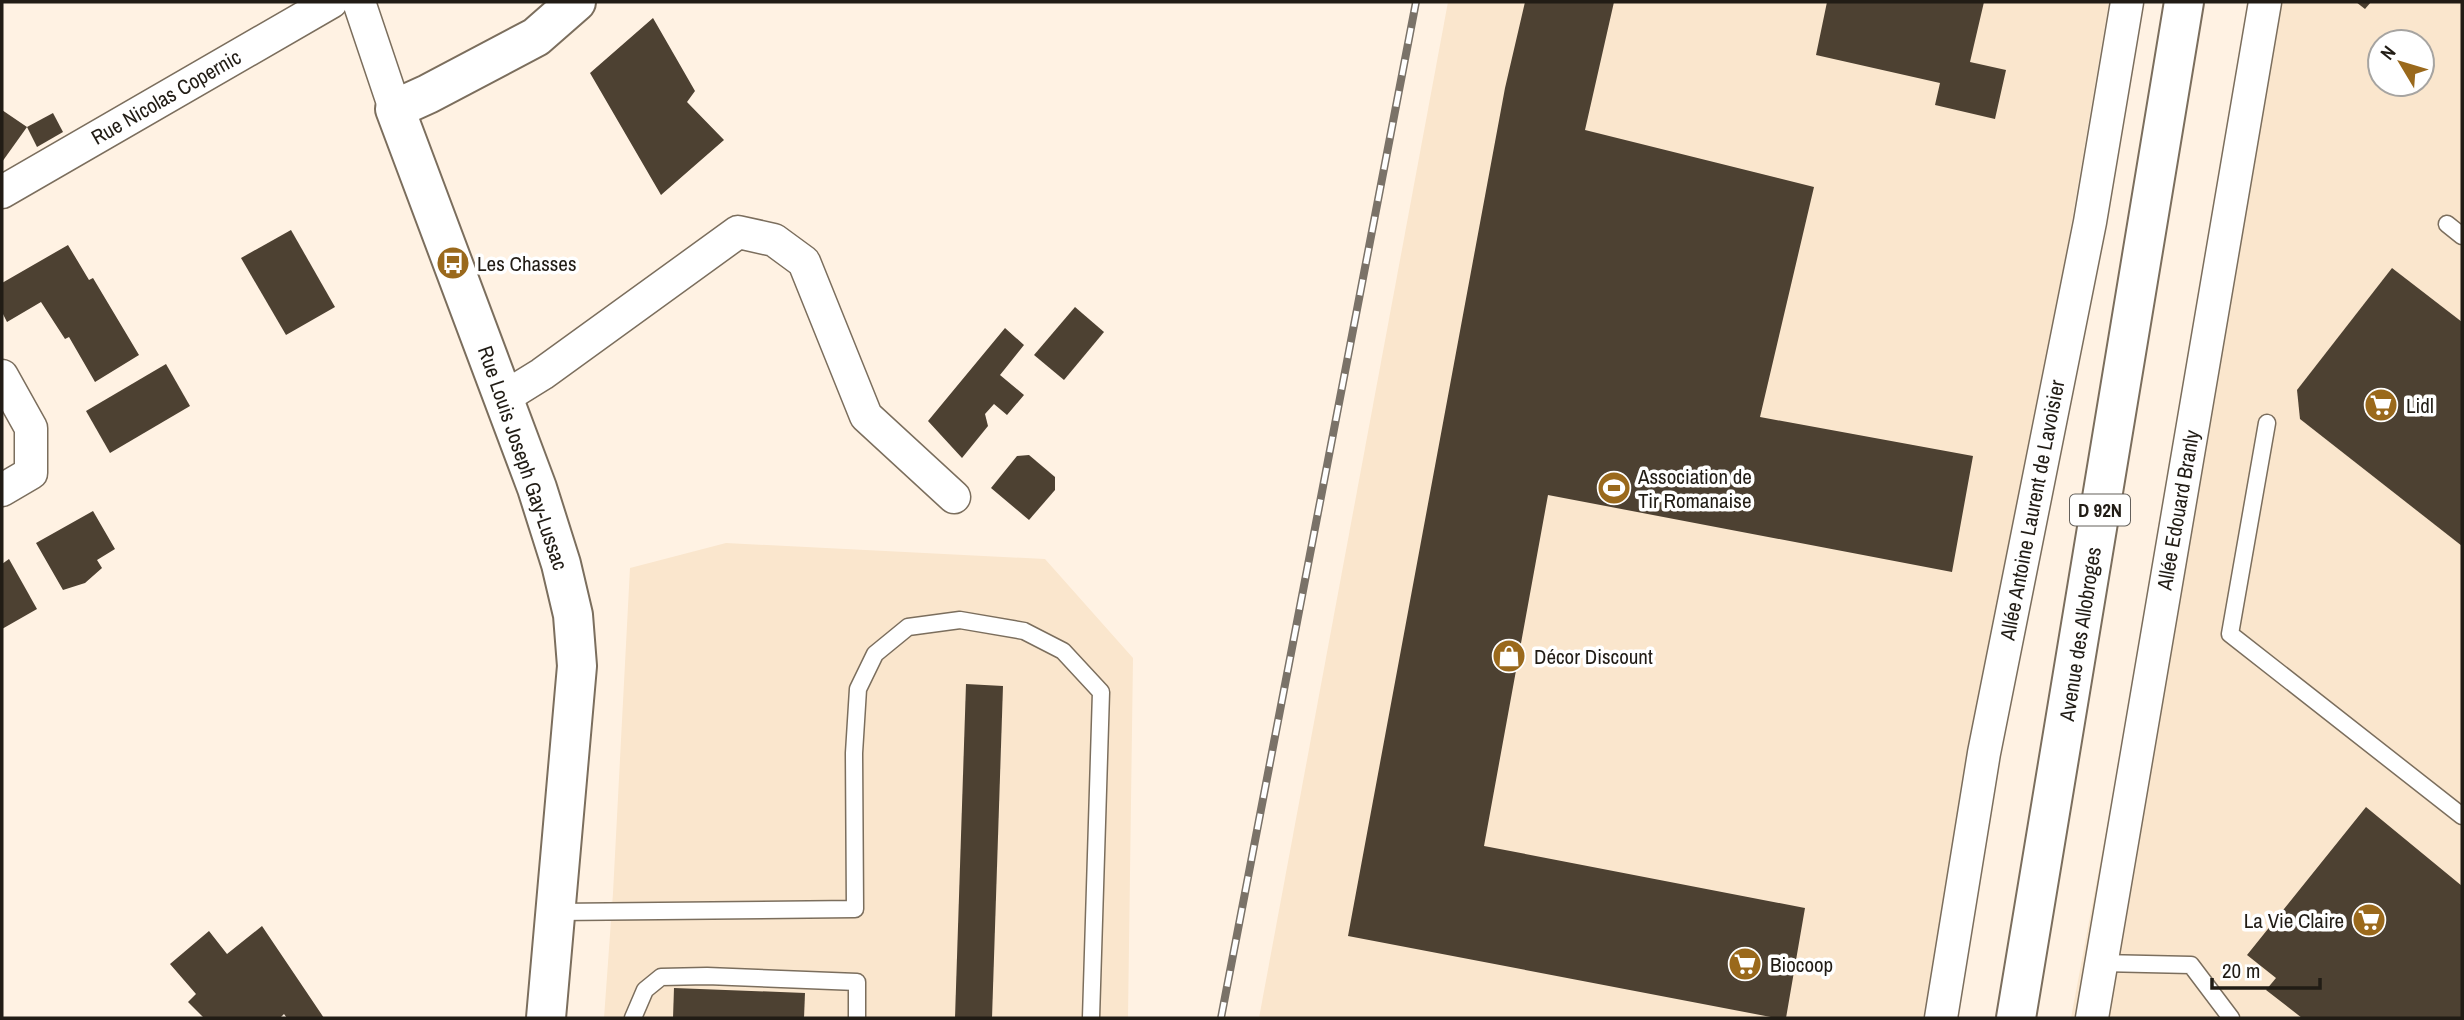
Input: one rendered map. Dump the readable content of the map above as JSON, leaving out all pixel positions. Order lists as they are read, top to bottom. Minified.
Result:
{"streets":{"street":["Rue Nicolas Copernic","Rue Louis Joseph Gay-Lussac","Allée Antoine Laurent de Lavoisier","D 92N","Allée Edouard Branly","Avenue des Allobroges"]},"places":{"bus stop":["Les Chasses"],"supermarket":["Lidl","La Vie Claire","Biocoop"],"sports":["Association de Tir Romanaise"],"shop":["Décor Discount"]},"scale_bar":"20 m","north":"top left"}
